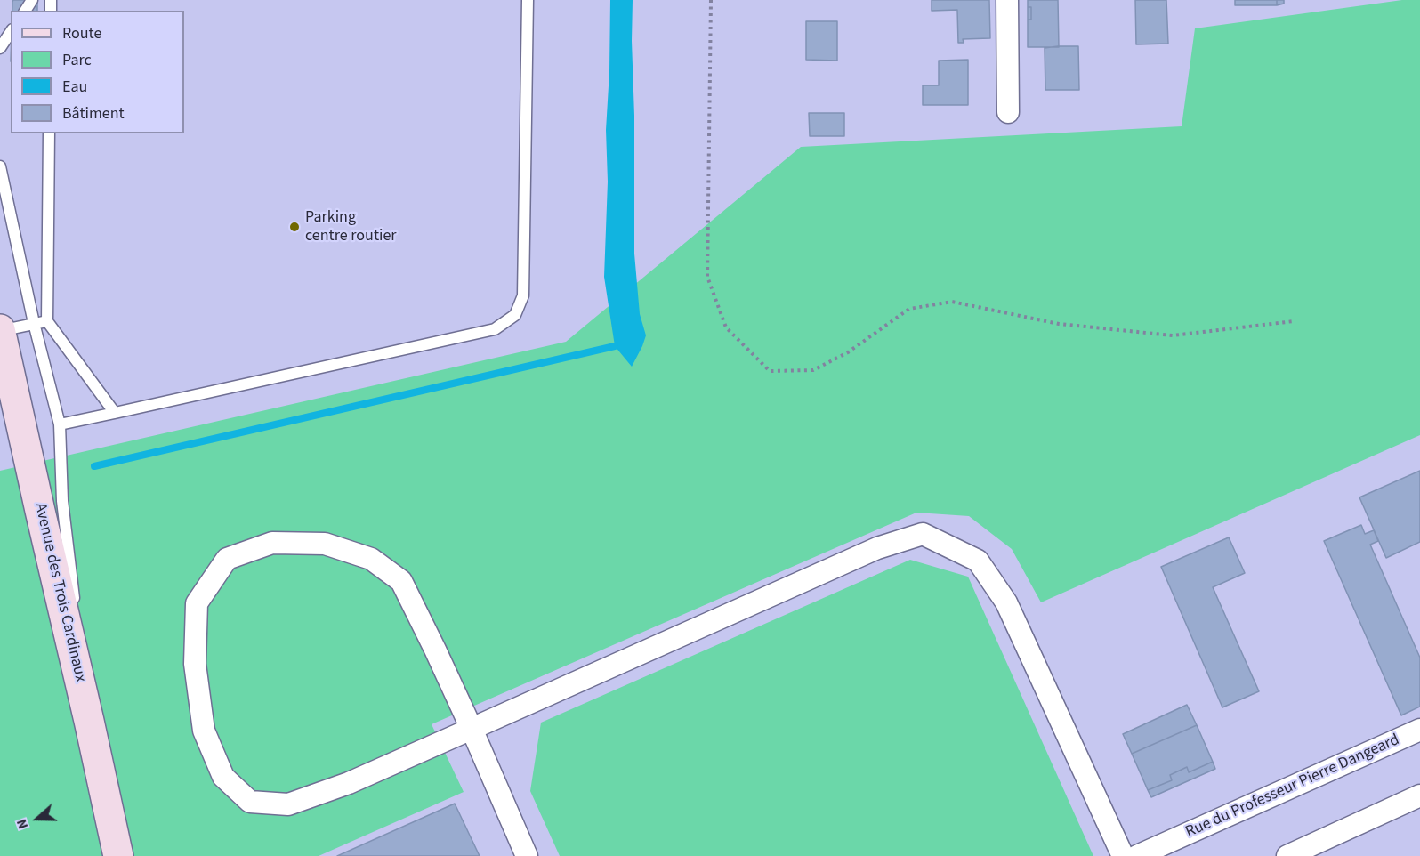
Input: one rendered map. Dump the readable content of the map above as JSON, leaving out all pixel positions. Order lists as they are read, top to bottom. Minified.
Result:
{"streets":{"main road":["Avenue des Trois Cardinaux"],"street":["Rue du Professeur Pierre Dangeard"]},"places":["Parking centre routier"],"legend":["Route","Parc","Eau","Bâtiment"],"north":"left"}
